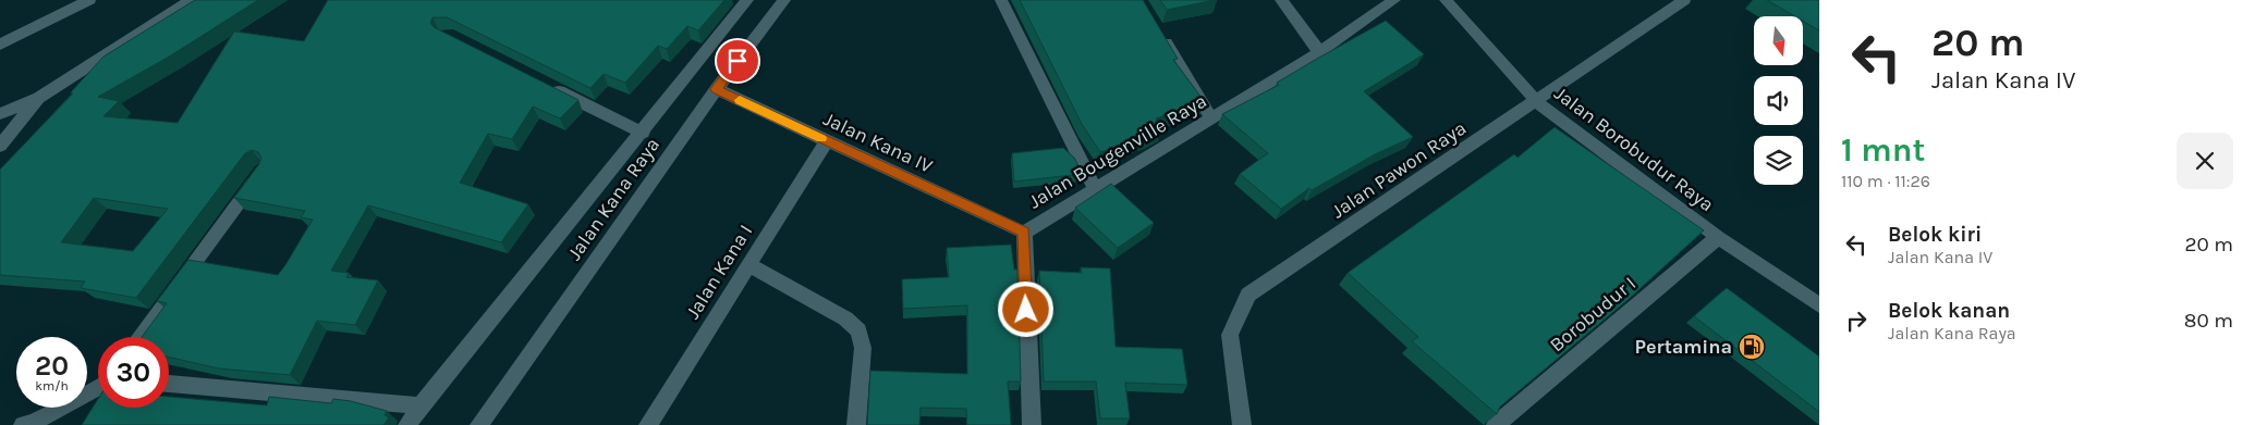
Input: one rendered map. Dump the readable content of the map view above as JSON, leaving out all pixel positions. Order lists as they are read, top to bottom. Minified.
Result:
{"streets":{"street":["Jalan Kana IV","Jalan Borobudur Raya","Jalan Bougenville Raya","Jalan Pawon Raya","Jalan Kana Raya","Jalan Kana I","Borobudur I"]},"crossings":[["Jalan Kana IV","Jalan Bougenville Raya"],["Jalan Kana IV","Jalan Kana Raya"],["Jalan Kana IV","Jalan Kana I"],["Jalan Borobudur Raya","Jalan Pawon Raya"],["Jalan Borobudur Raya","Borobudur I"]],"places":{"fuel station":["Pertamina"]},"north":"bottom","page":{"turn":["20 m","Jalan Kana IV"],"heading":["1 mnt","110 m · 11:26"],"list":[{"name":"Belok kiri","note":"Jalan Kana IV","value":"20 m"},{"name":"Belok kanan","note":"Jalan Kana Raya","value":"80 m"}],"speed":"20 km/h","limit":"30"}}
